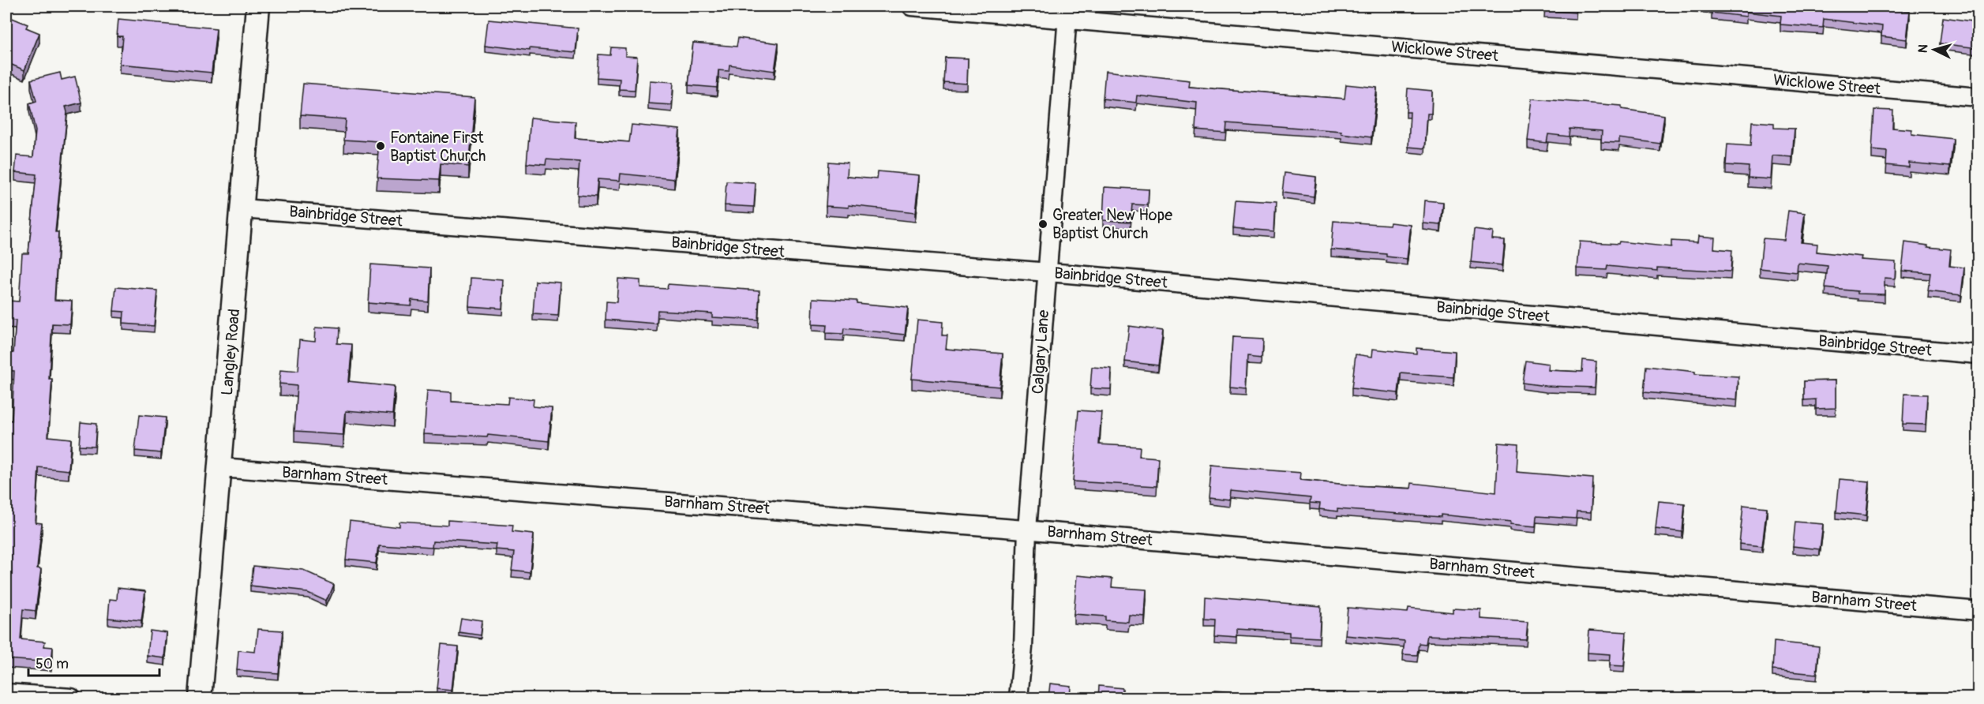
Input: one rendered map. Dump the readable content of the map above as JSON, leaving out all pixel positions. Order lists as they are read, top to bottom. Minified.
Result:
{"streets":{"street":["Wicklowe Street","Bainbridge Street","Langley Road","Calgary Lane","Barnham Street"]},"crossings":[["Wicklowe Street","Calgary Lane"],["Bainbridge Street","Langley Road"],["Bainbridge Street","Calgary Lane"],["Langley Road","Barnham Street"],["Calgary Lane","Barnham Street"]],"places":["Fontaine First Baptist Church","Greater New Hope Baptist Church"],"scale_bar":"50 m","north":"left"}
